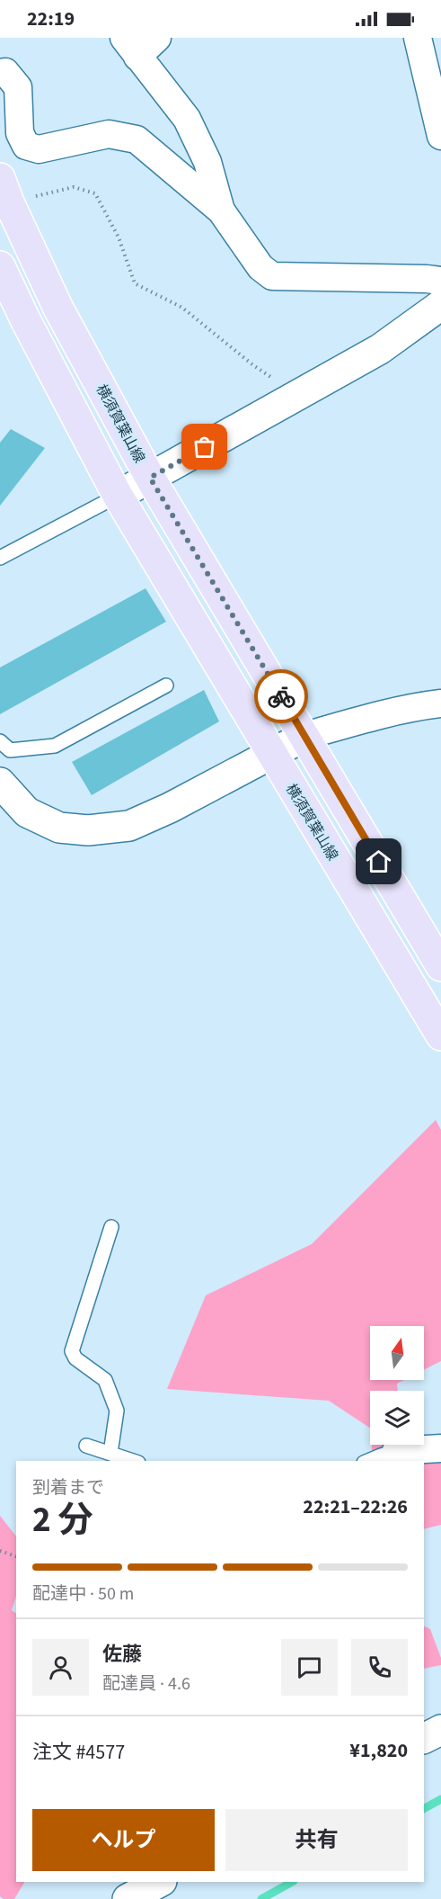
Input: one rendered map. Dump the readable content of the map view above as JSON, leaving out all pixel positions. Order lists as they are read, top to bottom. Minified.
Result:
{"streets":{"main road":["横須賀葉山線"]},"north":"top","page":{"status":"22:19","heading":["2 分","到着まで","22:21–22:26"],"panel":["佐藤","配達員 · 4.6","注文 #4577","¥1,820"],"bar":"配達中 · 50 m","buttons":["ヘルプ","共有"]}}
